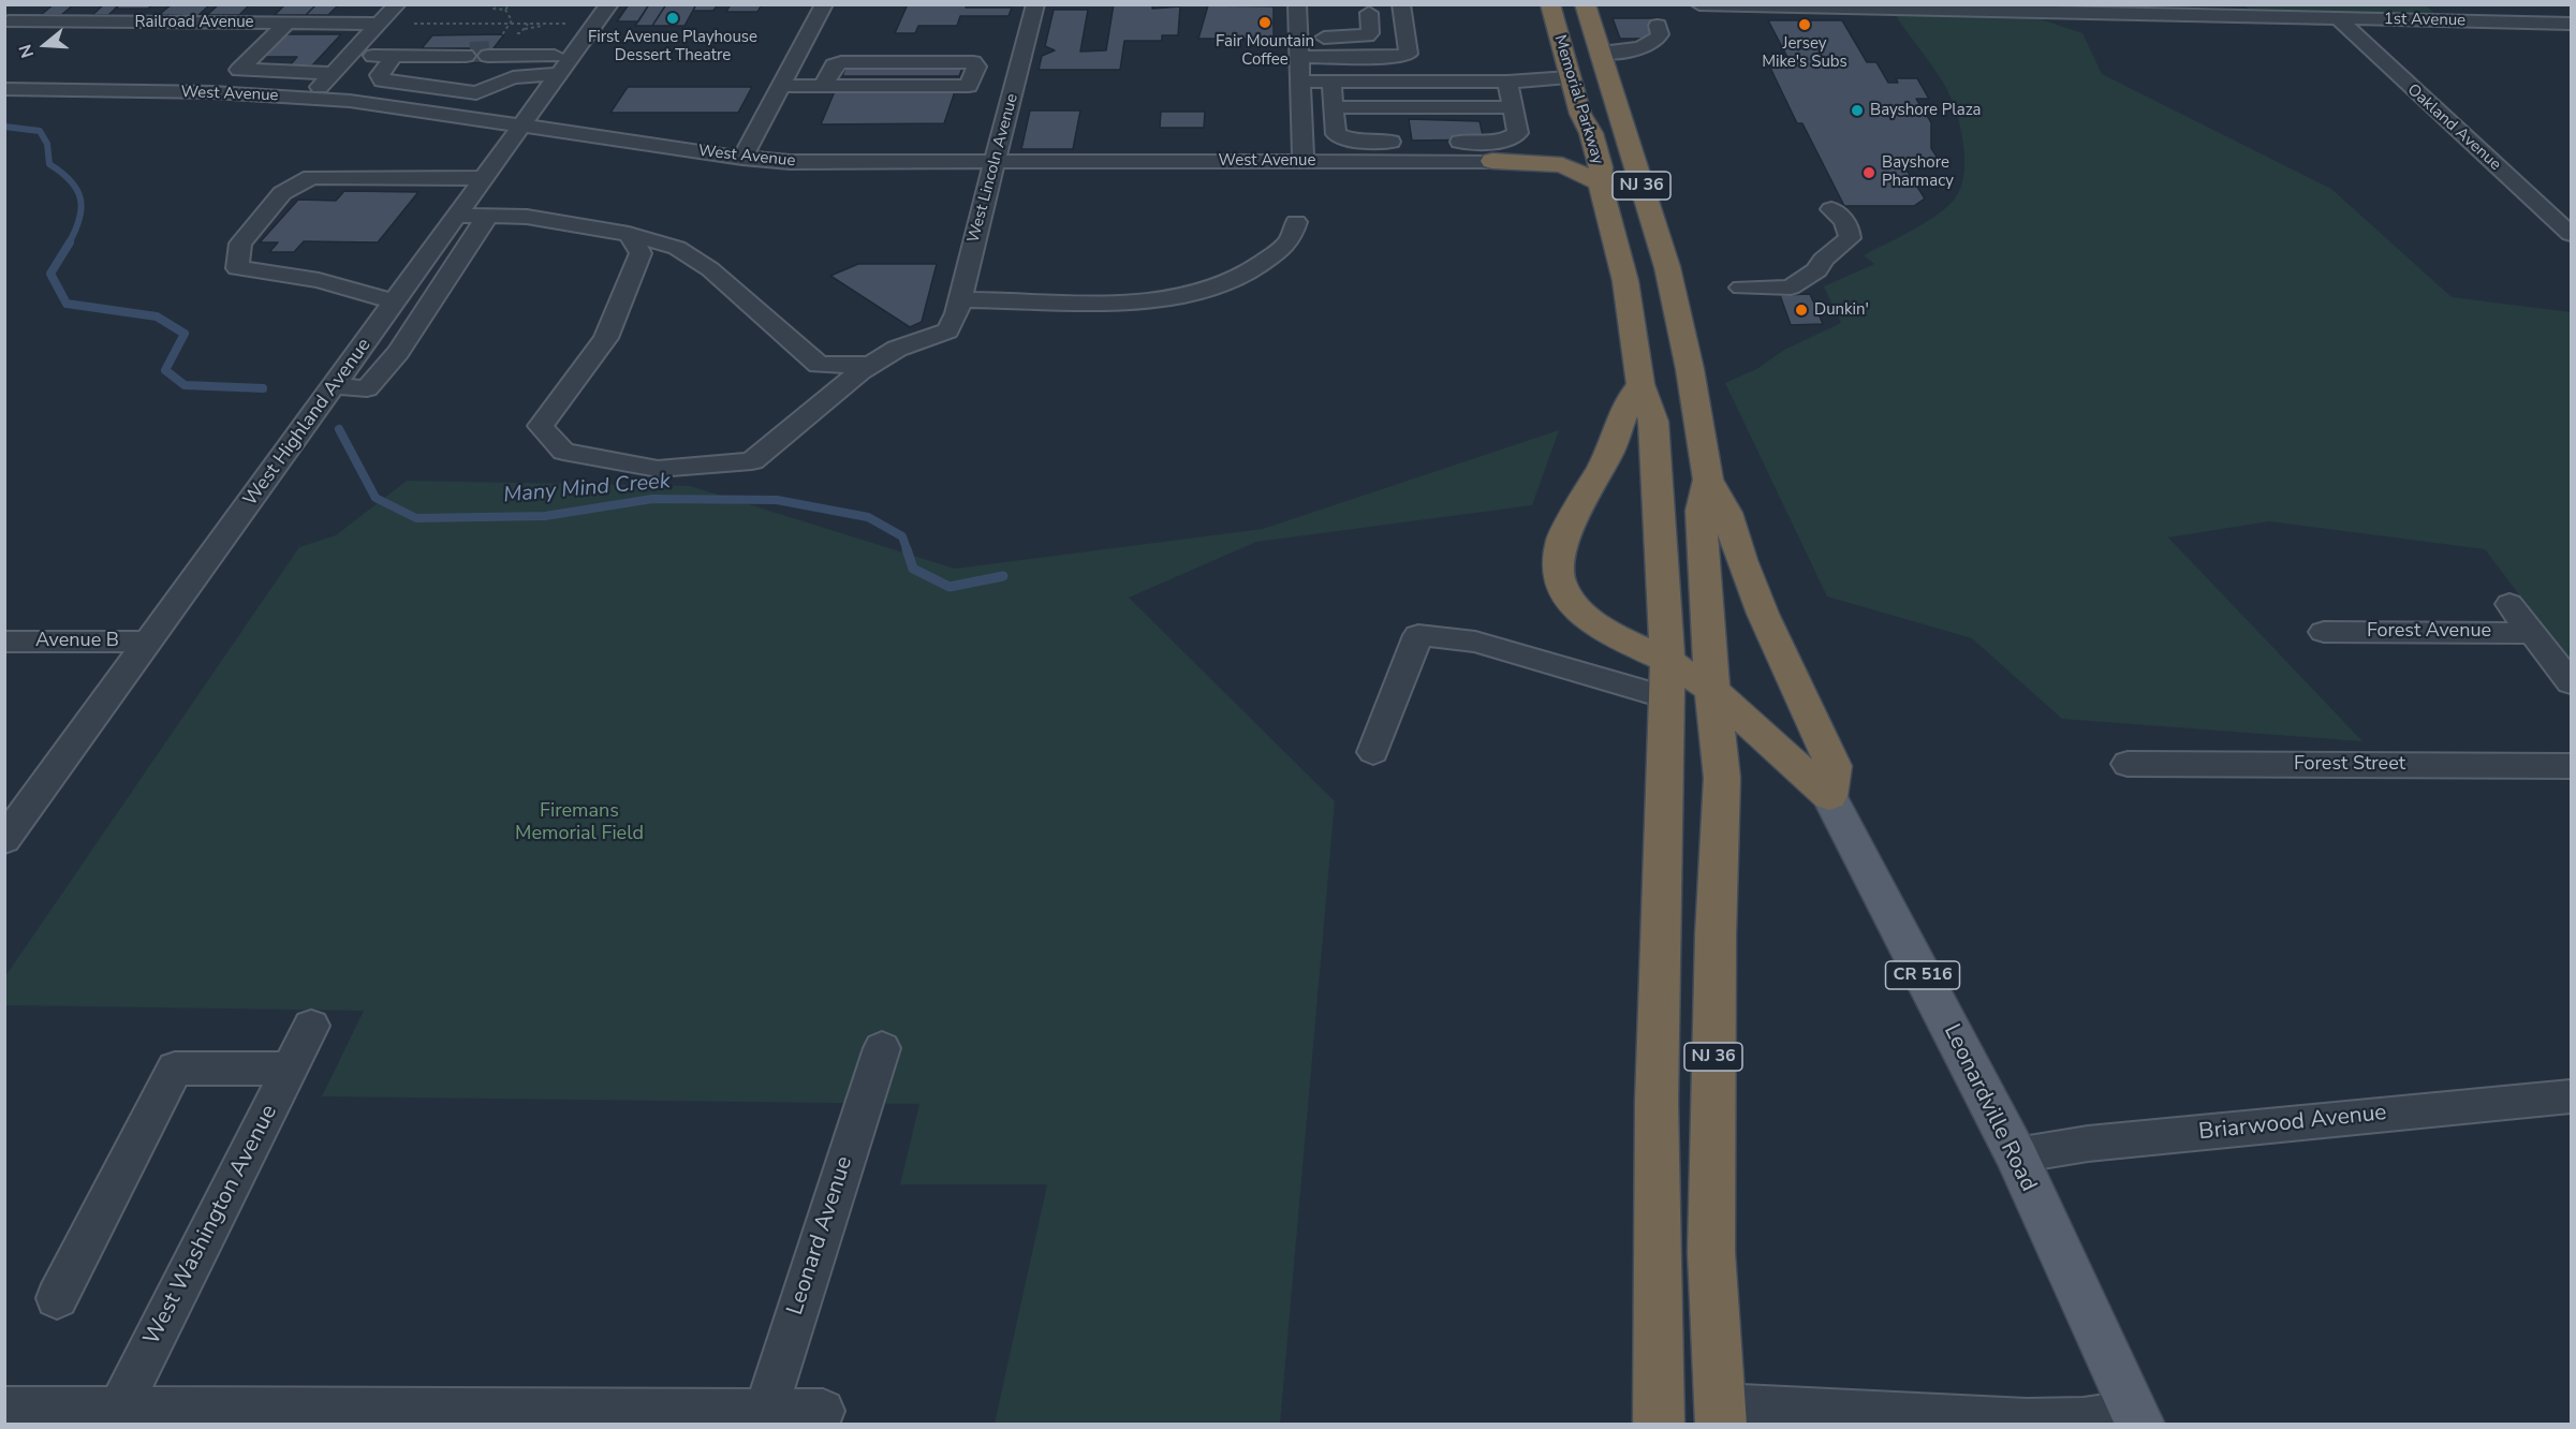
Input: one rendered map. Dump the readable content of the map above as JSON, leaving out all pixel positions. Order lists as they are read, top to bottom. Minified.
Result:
{"streets":{"highway":["Memorial Parkway","NJ 36"],"main road":["CR 516","Leonardville Road"],"street":["1st Avenue","Railroad Avenue","West Avenue","Oakland Avenue","West Lincoln Avenue","West Highland Avenue","Forest Avenue","Avenue B","Forest Street","Briarwood Avenue","West Washington Avenue","Leonard Avenue"]},"crossings":[["1st Avenue","Oakland Avenue"],["West Avenue","West Lincoln Avenue"],["West Avenue","West Highland Avenue"],["Memorial Parkway","NJ 36"],["West Highland Avenue","Avenue B"],["Leonardville Road","Briarwood Avenue"]],"water":["Many Mind Creek"],"parks":["Firemans Memorial Field"],"places":["First Avenue Playhouse Dessert Theatre","Fair Mountain Coffee","Jersey Mike's Subs","Bayshore Plaza","Bayshore Pharmacy","Dunkin'"],"north":"left"}
